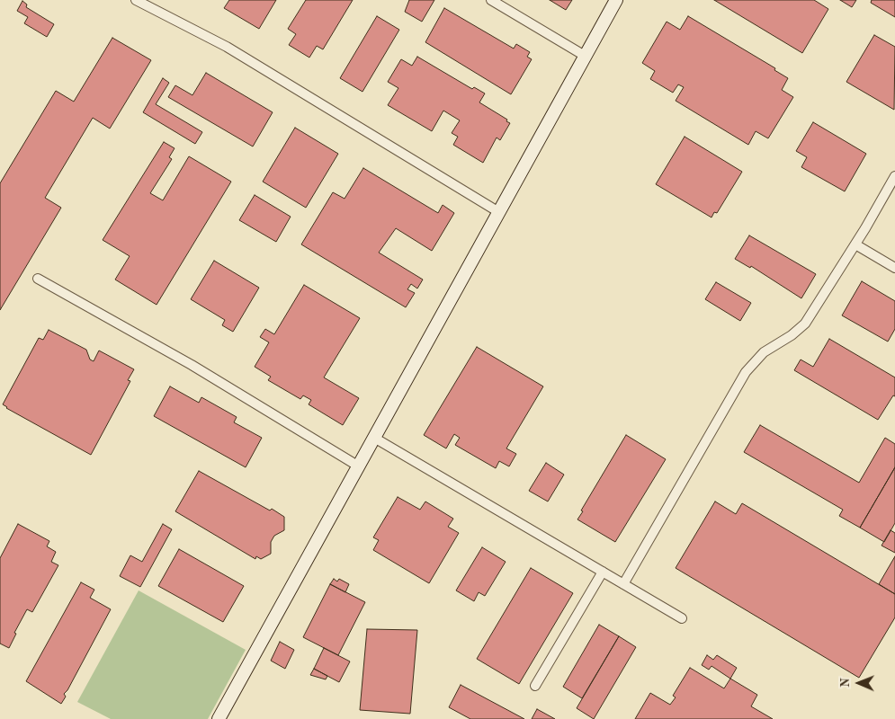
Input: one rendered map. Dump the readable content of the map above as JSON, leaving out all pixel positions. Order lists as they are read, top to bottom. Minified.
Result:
{"north":"left"}
